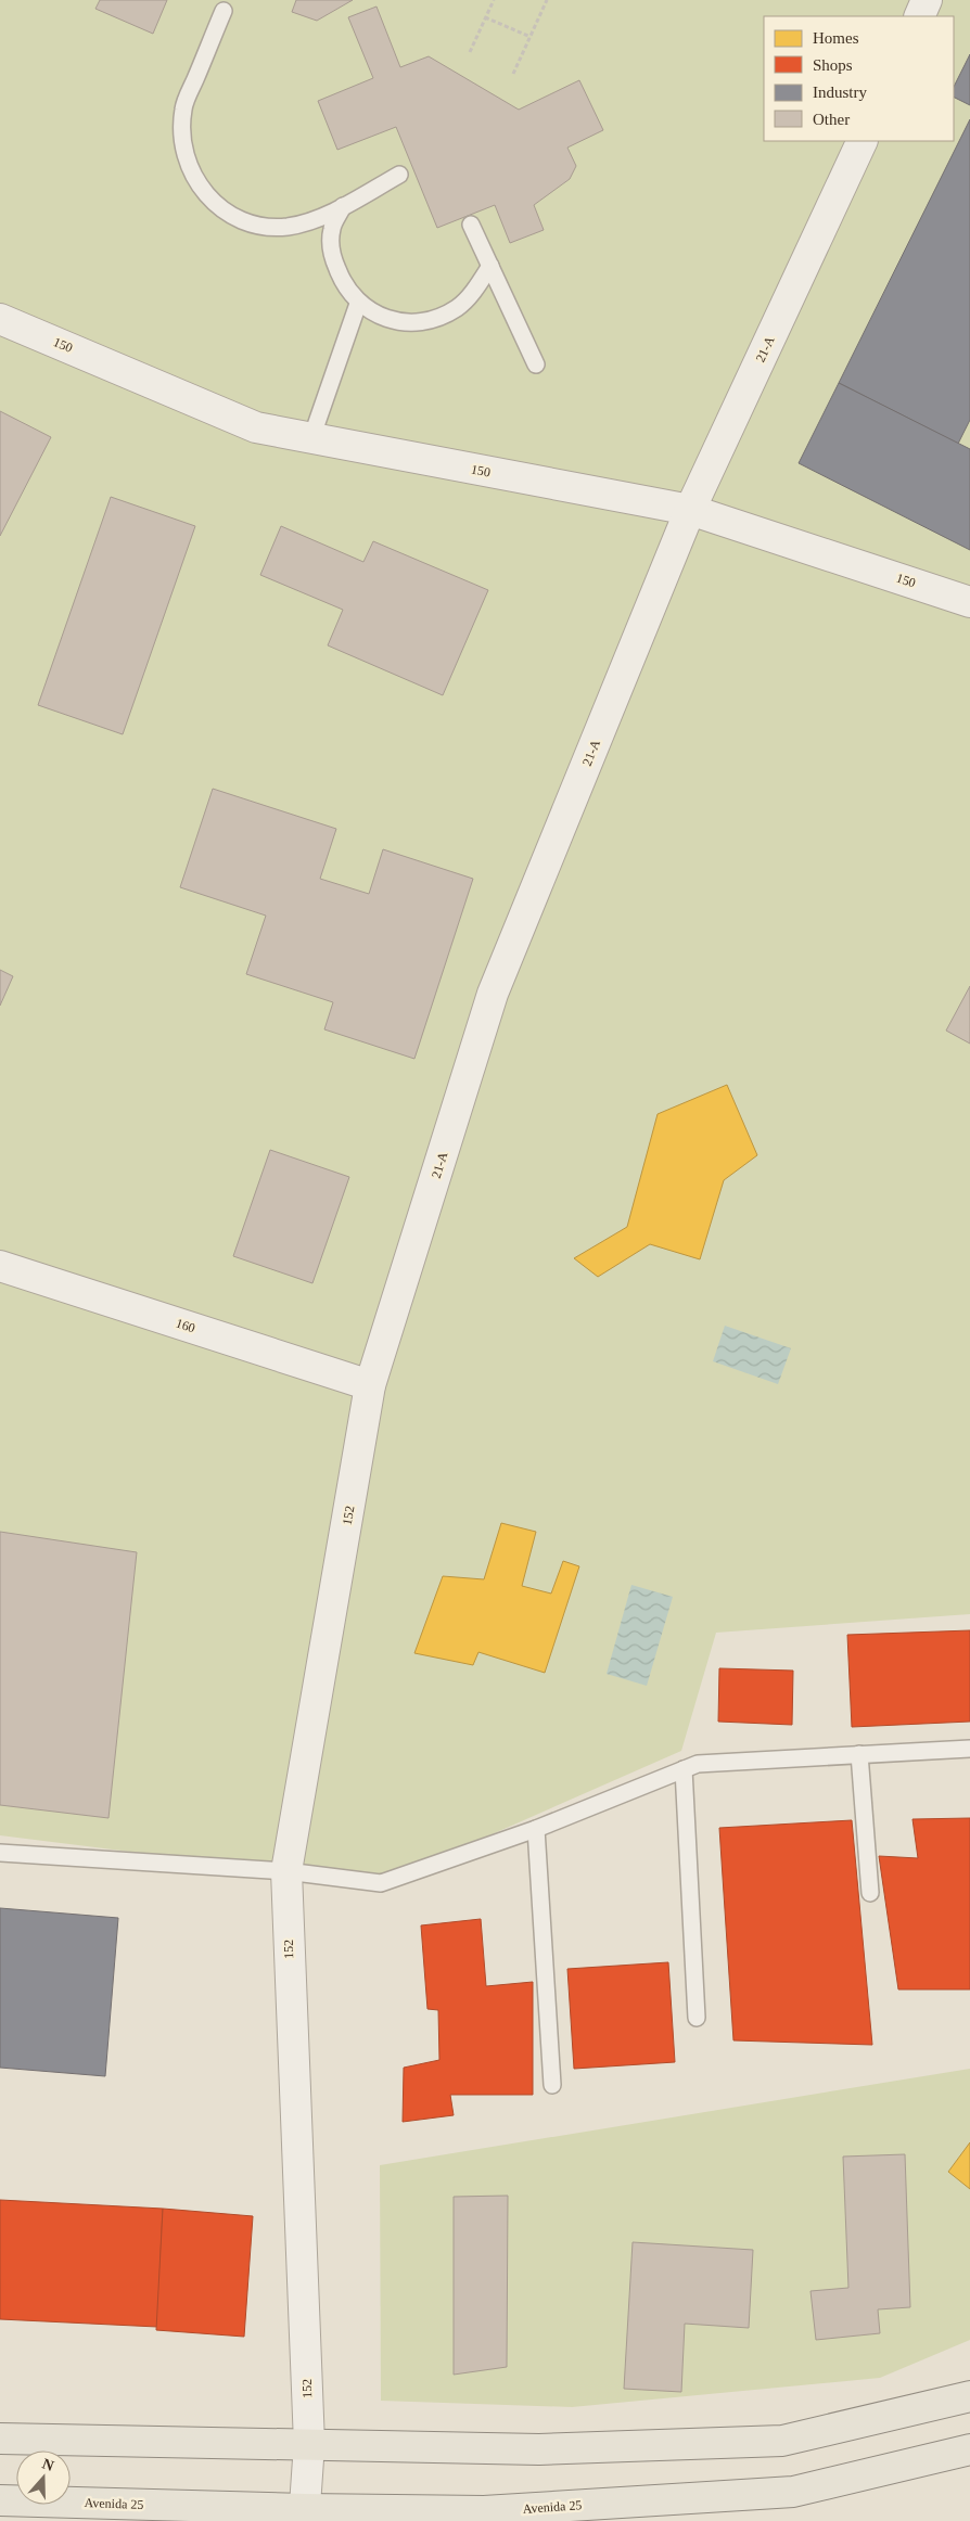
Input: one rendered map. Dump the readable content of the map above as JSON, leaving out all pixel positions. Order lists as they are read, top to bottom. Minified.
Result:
{"streets":{"main road":["Avenida 25"],"street":["150","21-A","160","152"]},"crossings":[["150","21-A"],["21-A","160"],["21-A","152"],["160","152"],["152","Avenida 25"]],"legend":["Homes","Shops","Industry","Other"],"north":"top"}
